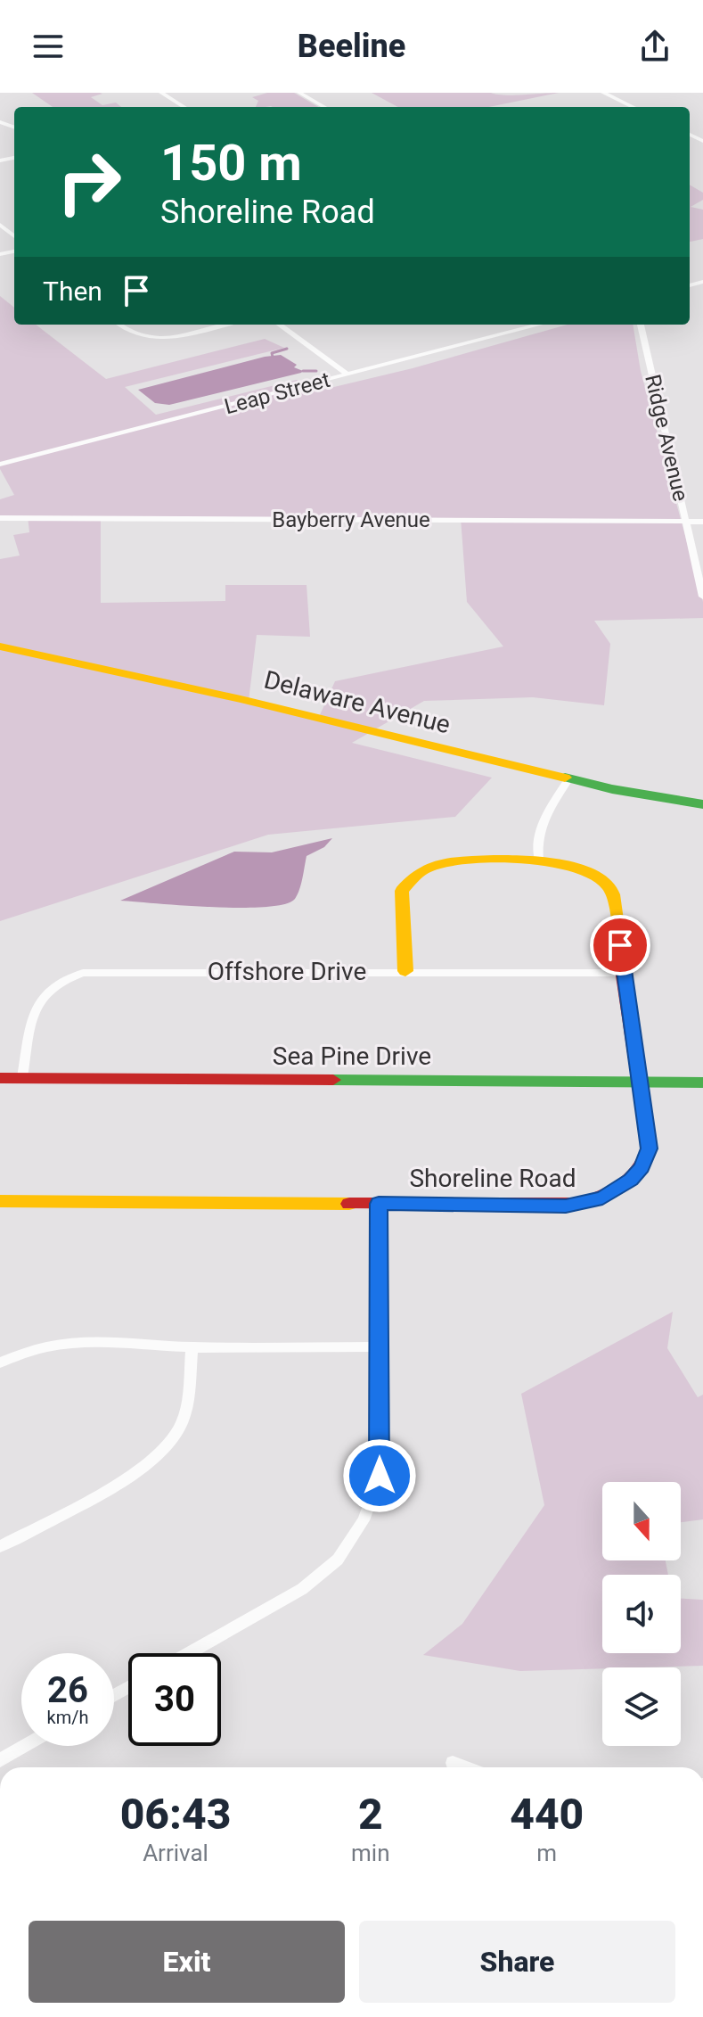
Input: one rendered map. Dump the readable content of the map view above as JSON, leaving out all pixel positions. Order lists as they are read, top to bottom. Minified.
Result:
{"streets":{"street":["Leap Street","Ridge Avenue","Bayberry Avenue","Delaware Avenue","Offshore Drive","Sea Pine Drive","Shoreline Road"]},"crossings":[["Ridge Avenue","Bayberry Avenue"],["Offshore Drive","Sea Pine Drive"],["Offshore Drive","Shoreline Road"],["Sea Pine Drive","Shoreline Road"]],"north":"bottom","page":{"header":"Beeline","turn":["150 m","Shoreline Road"],"then":"Then","speed":"26 km/h","limit":"30","eta":["06:43","Arrival","2","min","440","m"],"buttons":["Exit","Share"]}}
